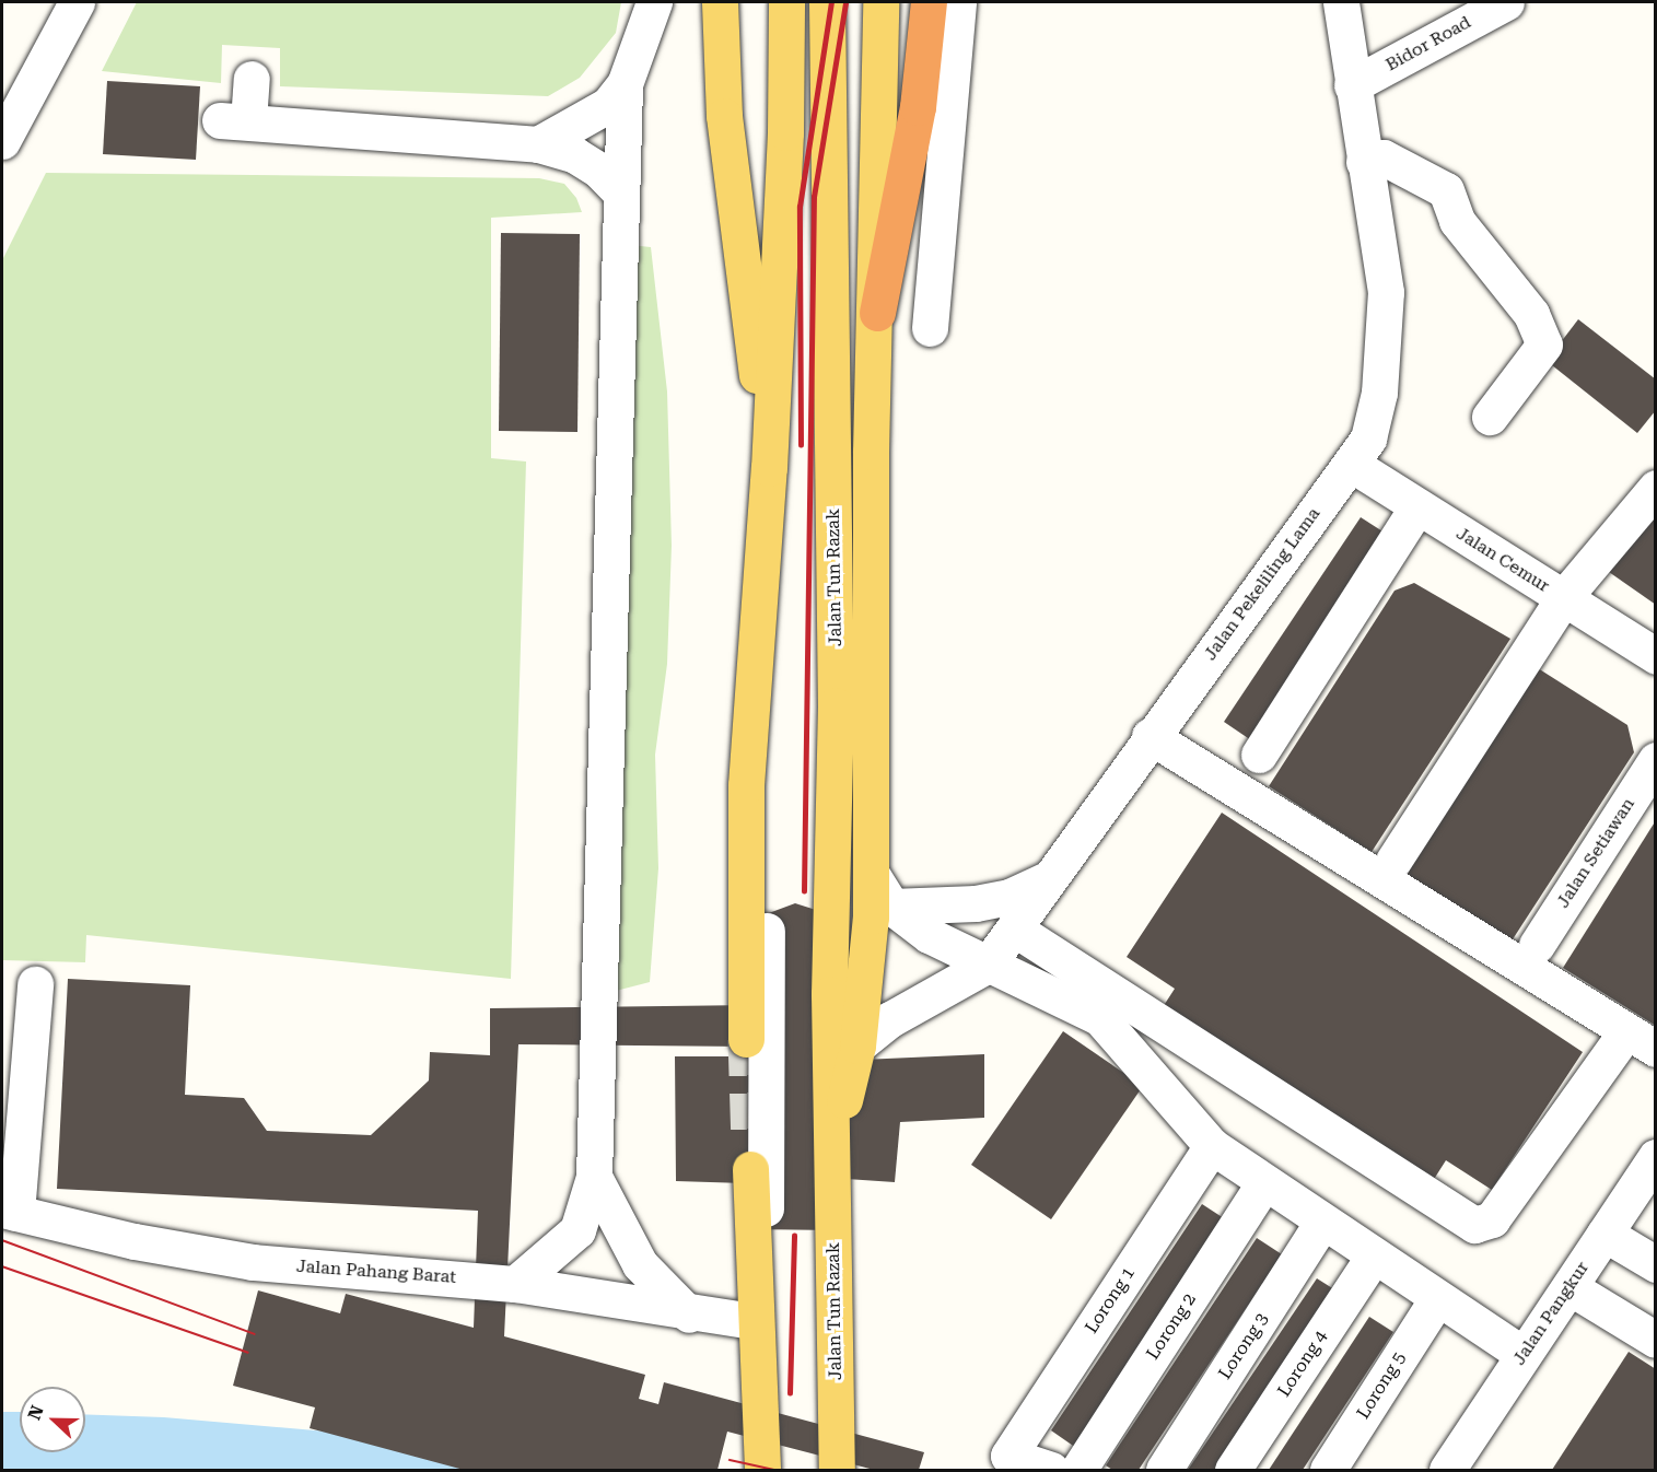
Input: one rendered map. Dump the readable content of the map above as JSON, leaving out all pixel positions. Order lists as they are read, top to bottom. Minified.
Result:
{"streets":{"main road":["Jalan Tun Razak"],"street":["Bidor Road","Jalan Cemur","Jalan Pekeliling Lama","Jalan Setiawan","Jalan Pahang Barat","Lorong 1","Jalan Pangkur","Lorong 2","Lorong 3","Lorong 4","Lorong 5"]},"crossings":[["Bidor Road","Jalan Pekeliling Lama"],["Jalan Cemur","Jalan Pekeliling Lama"],["Jalan Tun Razak","Jalan Pekeliling Lama"]],"north":"left"}
